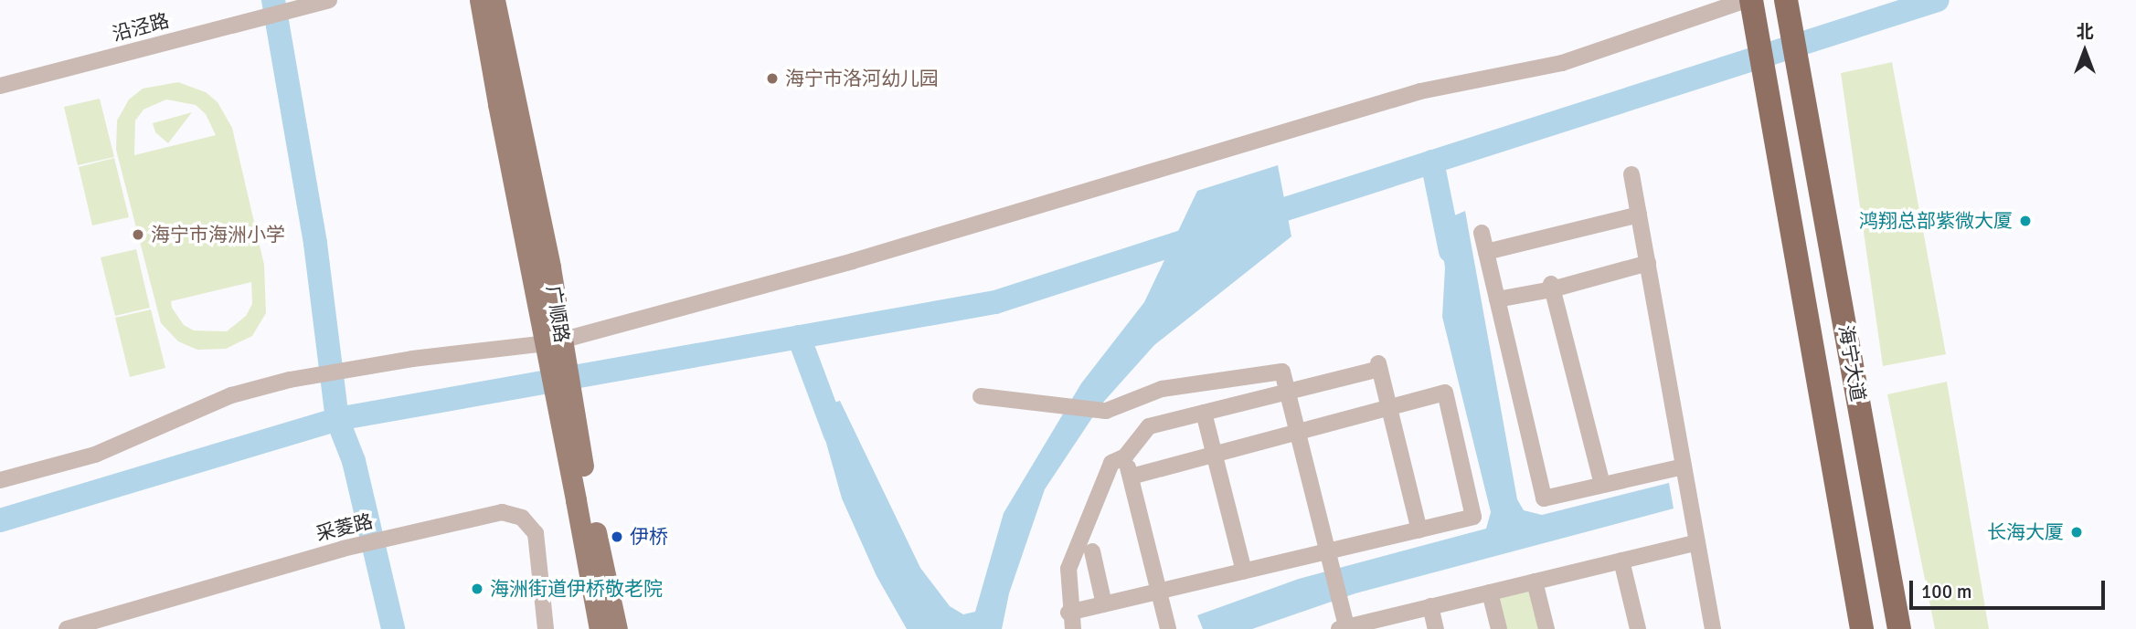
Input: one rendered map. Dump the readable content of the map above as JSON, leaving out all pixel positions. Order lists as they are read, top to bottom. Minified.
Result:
{"streets":{"highway":["海宁大道"],"main road":["广顺路"],"street":["沿泾路","采菱路"]},"places":["海宁市洛河幼儿园","鸿翔总部紫微大厦","海宁市海洲小学","长海大厦","伊桥","海洲街道伊桥敬老院"],"scale_bar":"100 m","north":"top"}
